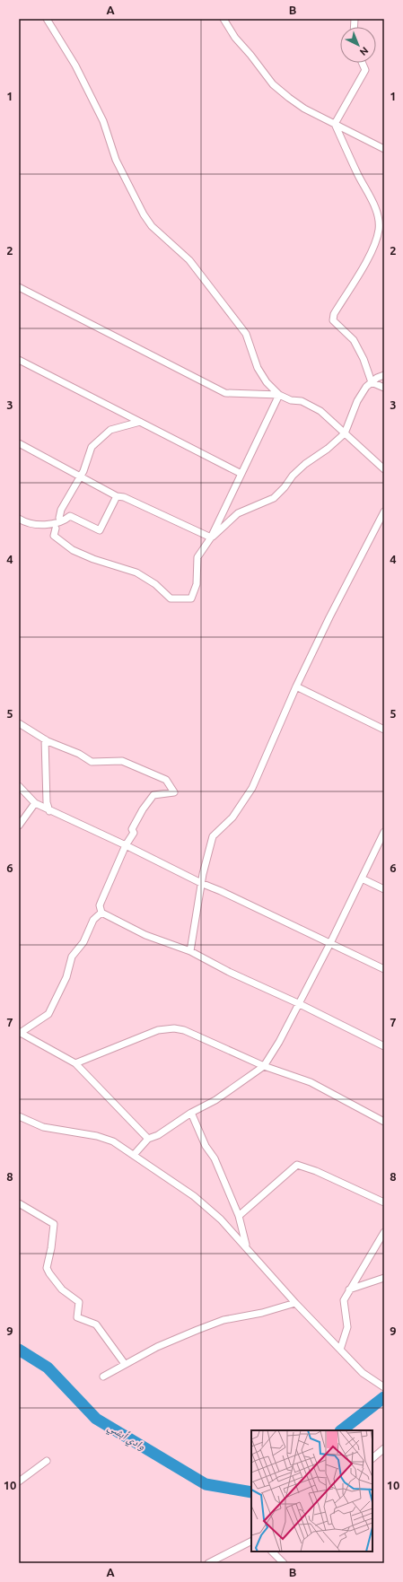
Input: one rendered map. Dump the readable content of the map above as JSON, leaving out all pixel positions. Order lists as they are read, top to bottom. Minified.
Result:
{"water":["وادي أبشي"],"north":"bottom right","grid":{"columns":["A","B"],"rows":["1","2","3","4","5","6","7","8","9","10"]}}
